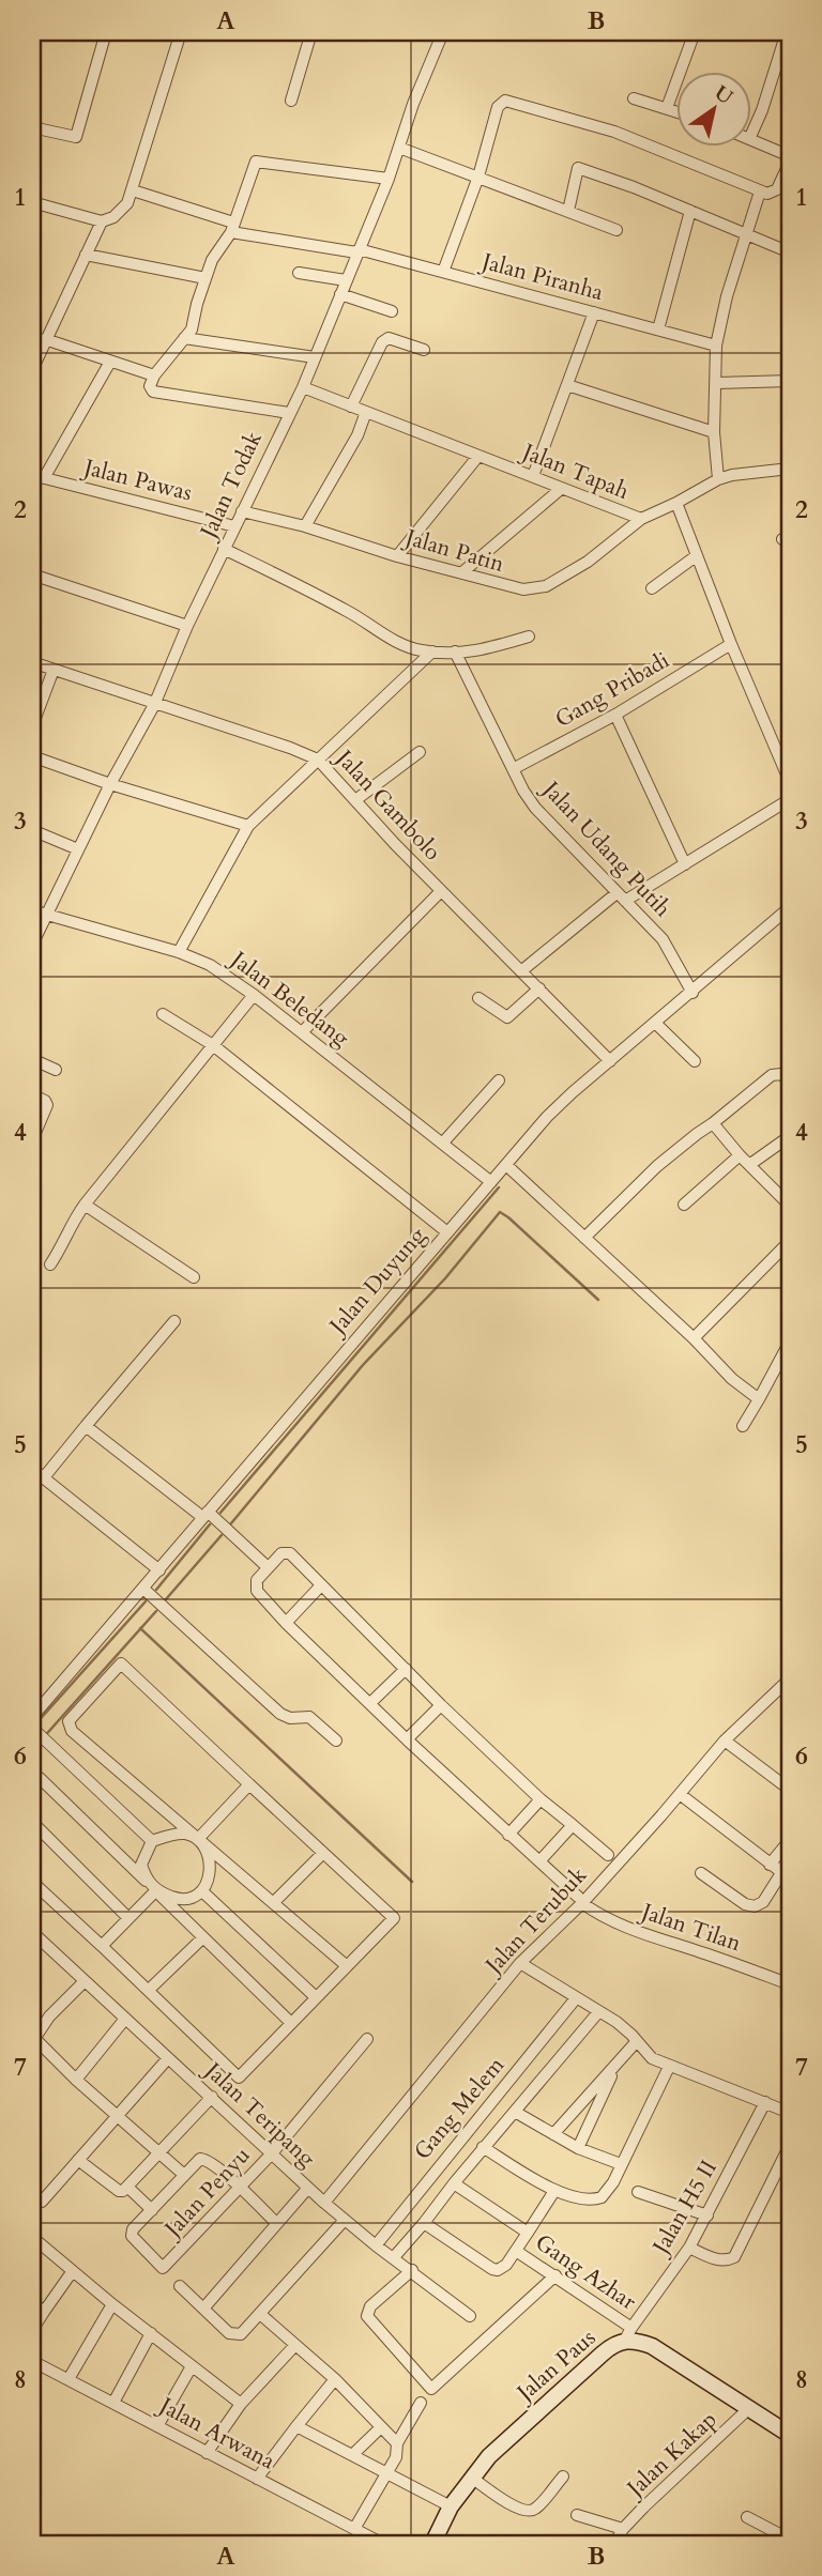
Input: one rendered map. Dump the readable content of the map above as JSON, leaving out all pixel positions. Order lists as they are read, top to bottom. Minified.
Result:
{"streets":{"main road":["Jalan Paus"],"street":["Jalan Piranha","Jalan Tapah","Jalan Pawas","Jalan Todak","Jalan Patin","Gang Pribadi","Jalan Gambolo","Jalan Udang Putih","Jalan Beledang","Jalan Duyung","Jalan Terubuk","Jalan Tilan","Gang Melem","Jalan Teripang","Jalan Penyu","Jalan H5 II","Gang Azhar","Jalan Arwana","Jalan Kakap"]},"crossings":[["Jalan Piranha","Jalan Todak"],["Jalan Tapah","Jalan Todak"],["Jalan Tapah","Jalan Patin"],["Jalan Pawas","Jalan Todak"],["Jalan Todak","Jalan Patin"],["Jalan Todak","Jalan Gambolo"],["Jalan Todak","Jalan Beledang"],["Gang Pribadi","Jalan Udang Putih"],["Jalan Gambolo","Jalan Duyung"],["Jalan Udang Putih","Jalan Duyung"],["Jalan Beledang","Jalan Duyung"],["Jalan Terubuk","Jalan Tilan"],["Jalan Terubuk","Jalan Teripang"],["Gang Melem","Jalan Teripang"],["Jalan Teripang","Jalan Penyu"],["Jalan H5 II","Gang Azhar"],["Jalan H5 II","Jalan Paus"],["Gang Azhar","Jalan Paus"],["Jalan Paus","Jalan Kakap"]],"north":"top right","grid":{"columns":["A","B"],"rows":["1","2","3","4","5","6","7","8"]}}
